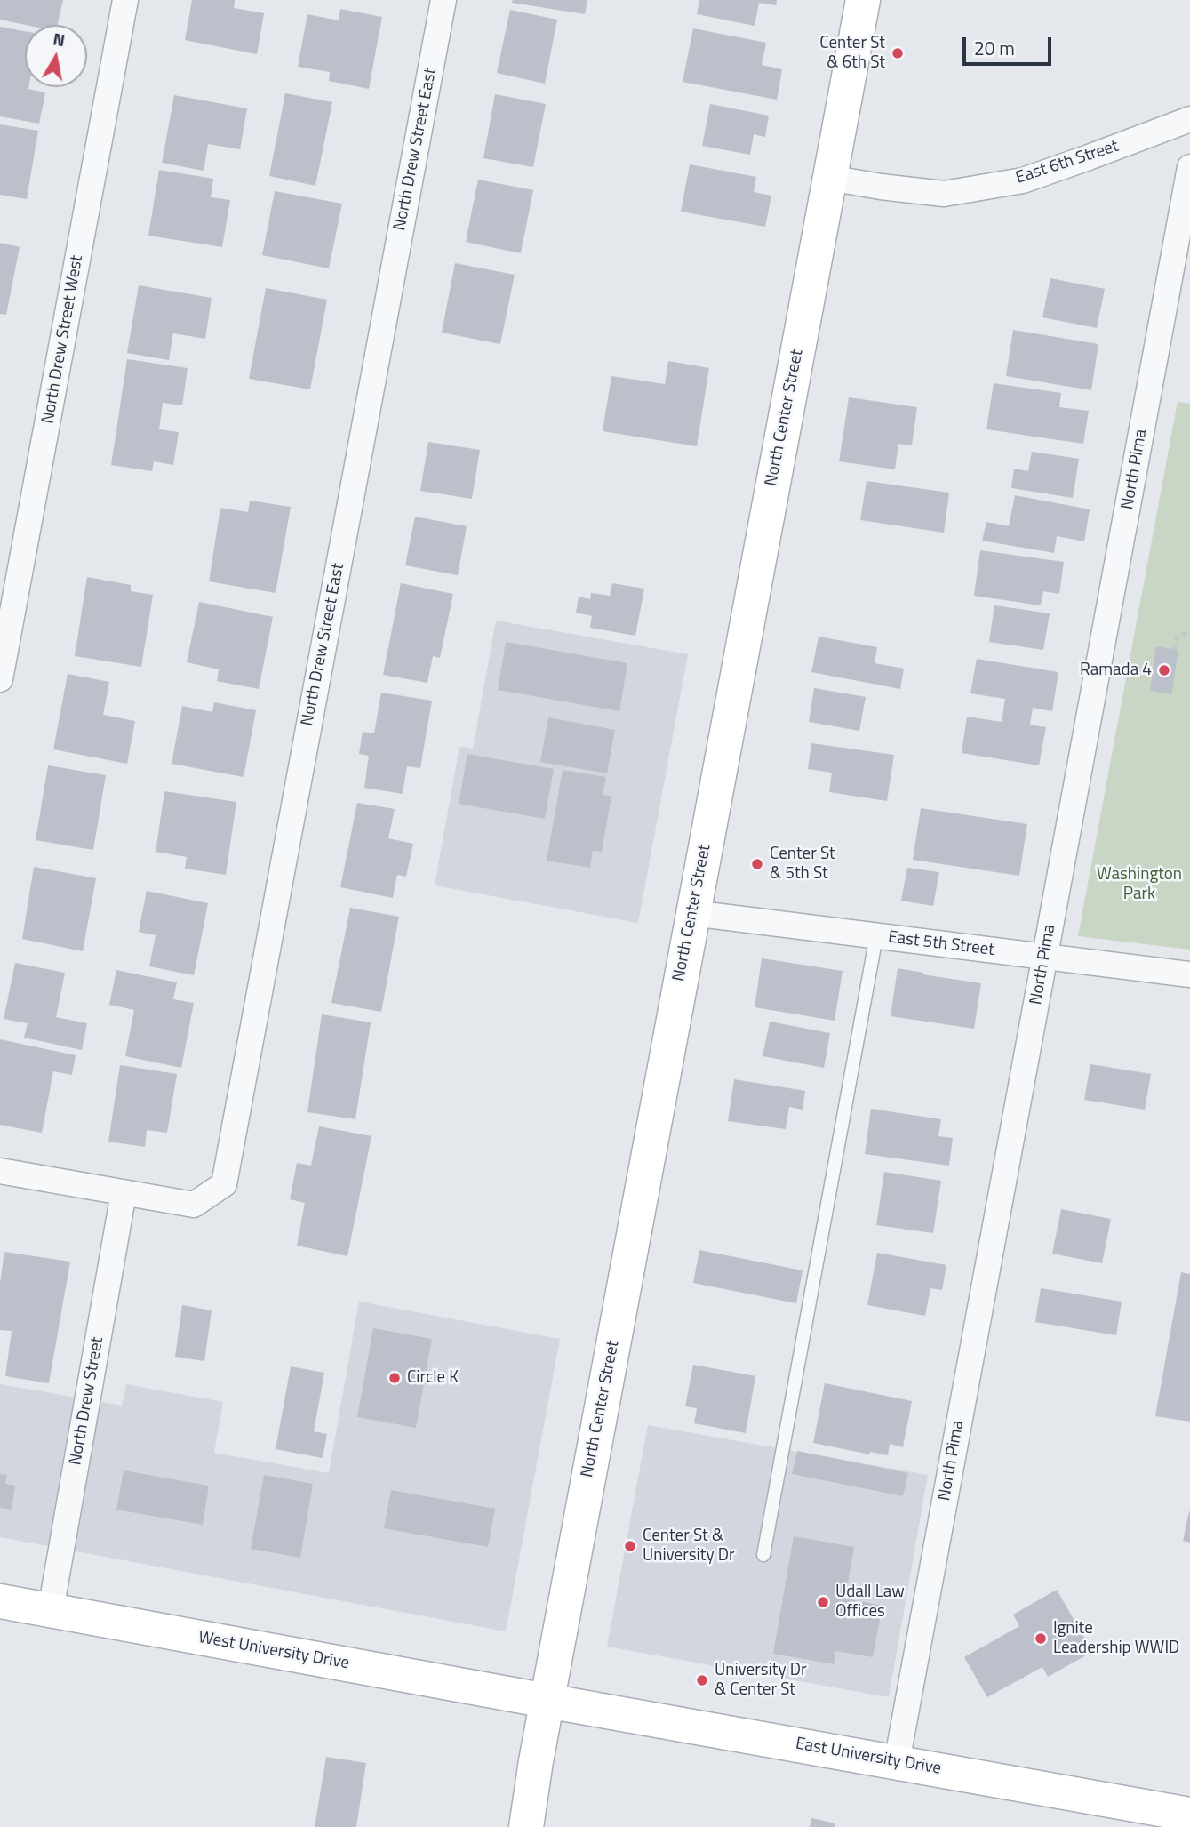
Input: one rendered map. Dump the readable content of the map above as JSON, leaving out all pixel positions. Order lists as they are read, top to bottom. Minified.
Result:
{"streets":{"street":["North Drew Street East","East 6th Street","North Drew Street West","North Center Street","North Pima","East 5th Street","North Drew Street","West University Drive","East University Drive"]},"crossings":[["North Drew Street East","North Drew Street"],["East 6th Street","North Center Street"],["North Center Street","East 5th Street"],["North Center Street","West University Drive"],["North Center Street","East University Drive"],["North Pima","East 5th Street"],["North Pima","East University Drive"],["North Drew Street","West University Drive"],["West University Drive","East University Drive"]],"parks":["Washington Park"],"places":["Center St & 6th St","Ramada 4","Center St & 5th St","Circle K","Center St & University Dr","Udall Law Offices","Ignite Leadership WWID","University Dr & Center St"],"scale_bar":"20 m","north":"top"}
